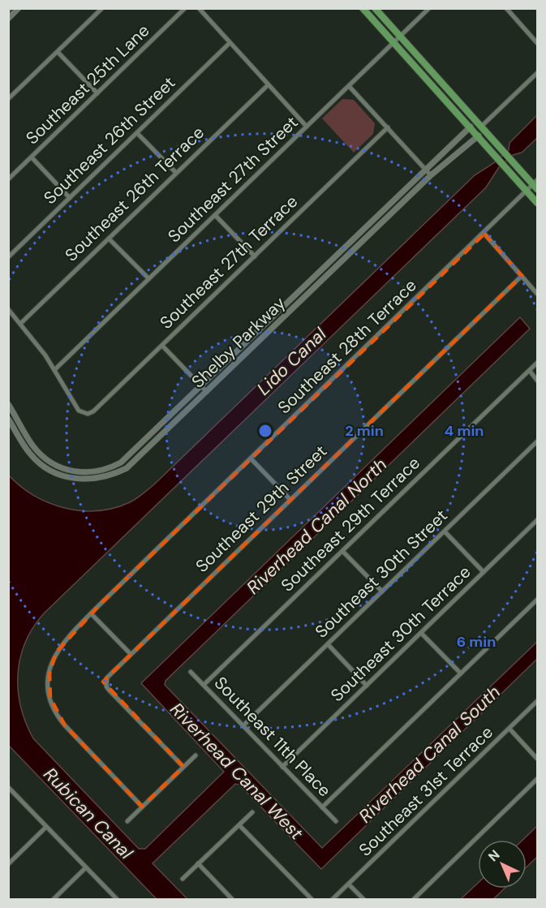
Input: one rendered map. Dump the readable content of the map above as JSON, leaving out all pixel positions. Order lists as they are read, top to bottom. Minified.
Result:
{"streets":{"street":["Southeast 25th Lane","Southeast 26th Street","Southeast 27th Street","Southeast 26th Terrace","Southeast 27th Terrace","Shelby Parkway","Southeast 28th Terrace","Southeast 29th Street","Southeast 29th Terrace","Southeast 30th Street","Southeast 30th Terrace","Southeast 11th Place","Southeast 31st Terrace"]},"crossings":[["Southeast 27th Street","Southeast 27th Terrace"],["Southeast 29th Terrace","Southeast 11th Place"],["Southeast 30th Street","Southeast 11th Place"],["Southeast 30th Terrace","Southeast 11th Place"]],"water":["Lido Canal","Riverhead Canal North","Riverhead Canal South","Riverhead Canal West","Rubican Canal"],"north":"top left","rings":["2 min","4 min","6 min"]}
